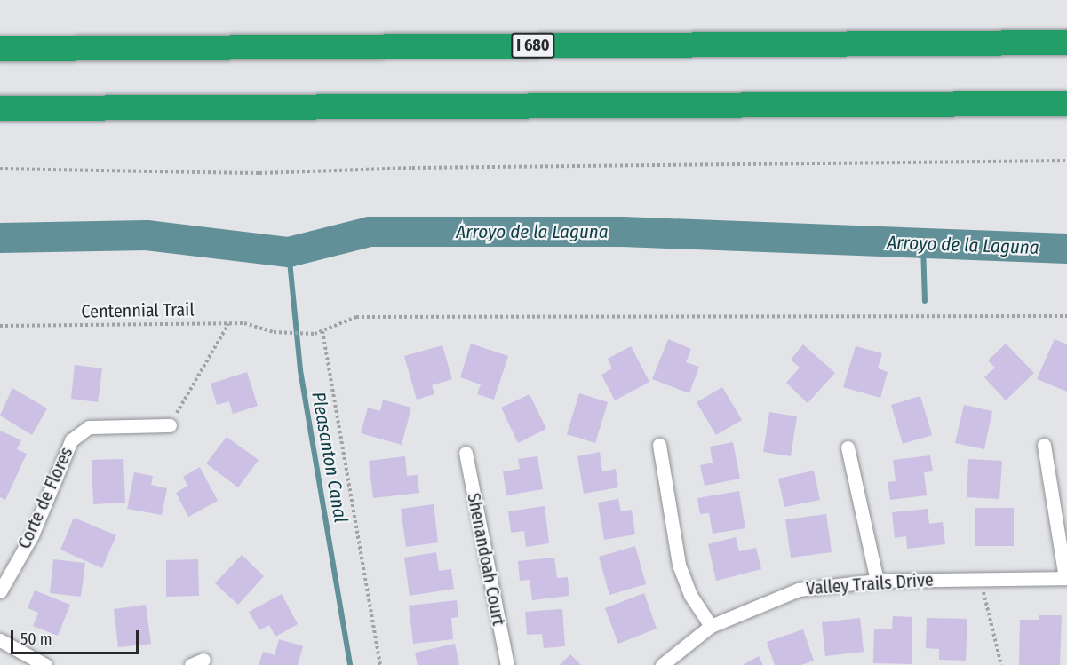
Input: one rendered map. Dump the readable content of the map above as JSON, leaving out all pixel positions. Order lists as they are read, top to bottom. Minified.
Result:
{"streets":{"highway":["I 680"],"street":["Corte de Flores","Shenandoah Court","Valley Trails Drive"],"path":["Centennial Trail"]},"water":["Arroyo de la Laguna","Pleasanton Canal"],"scale_bar":"50 m"}
